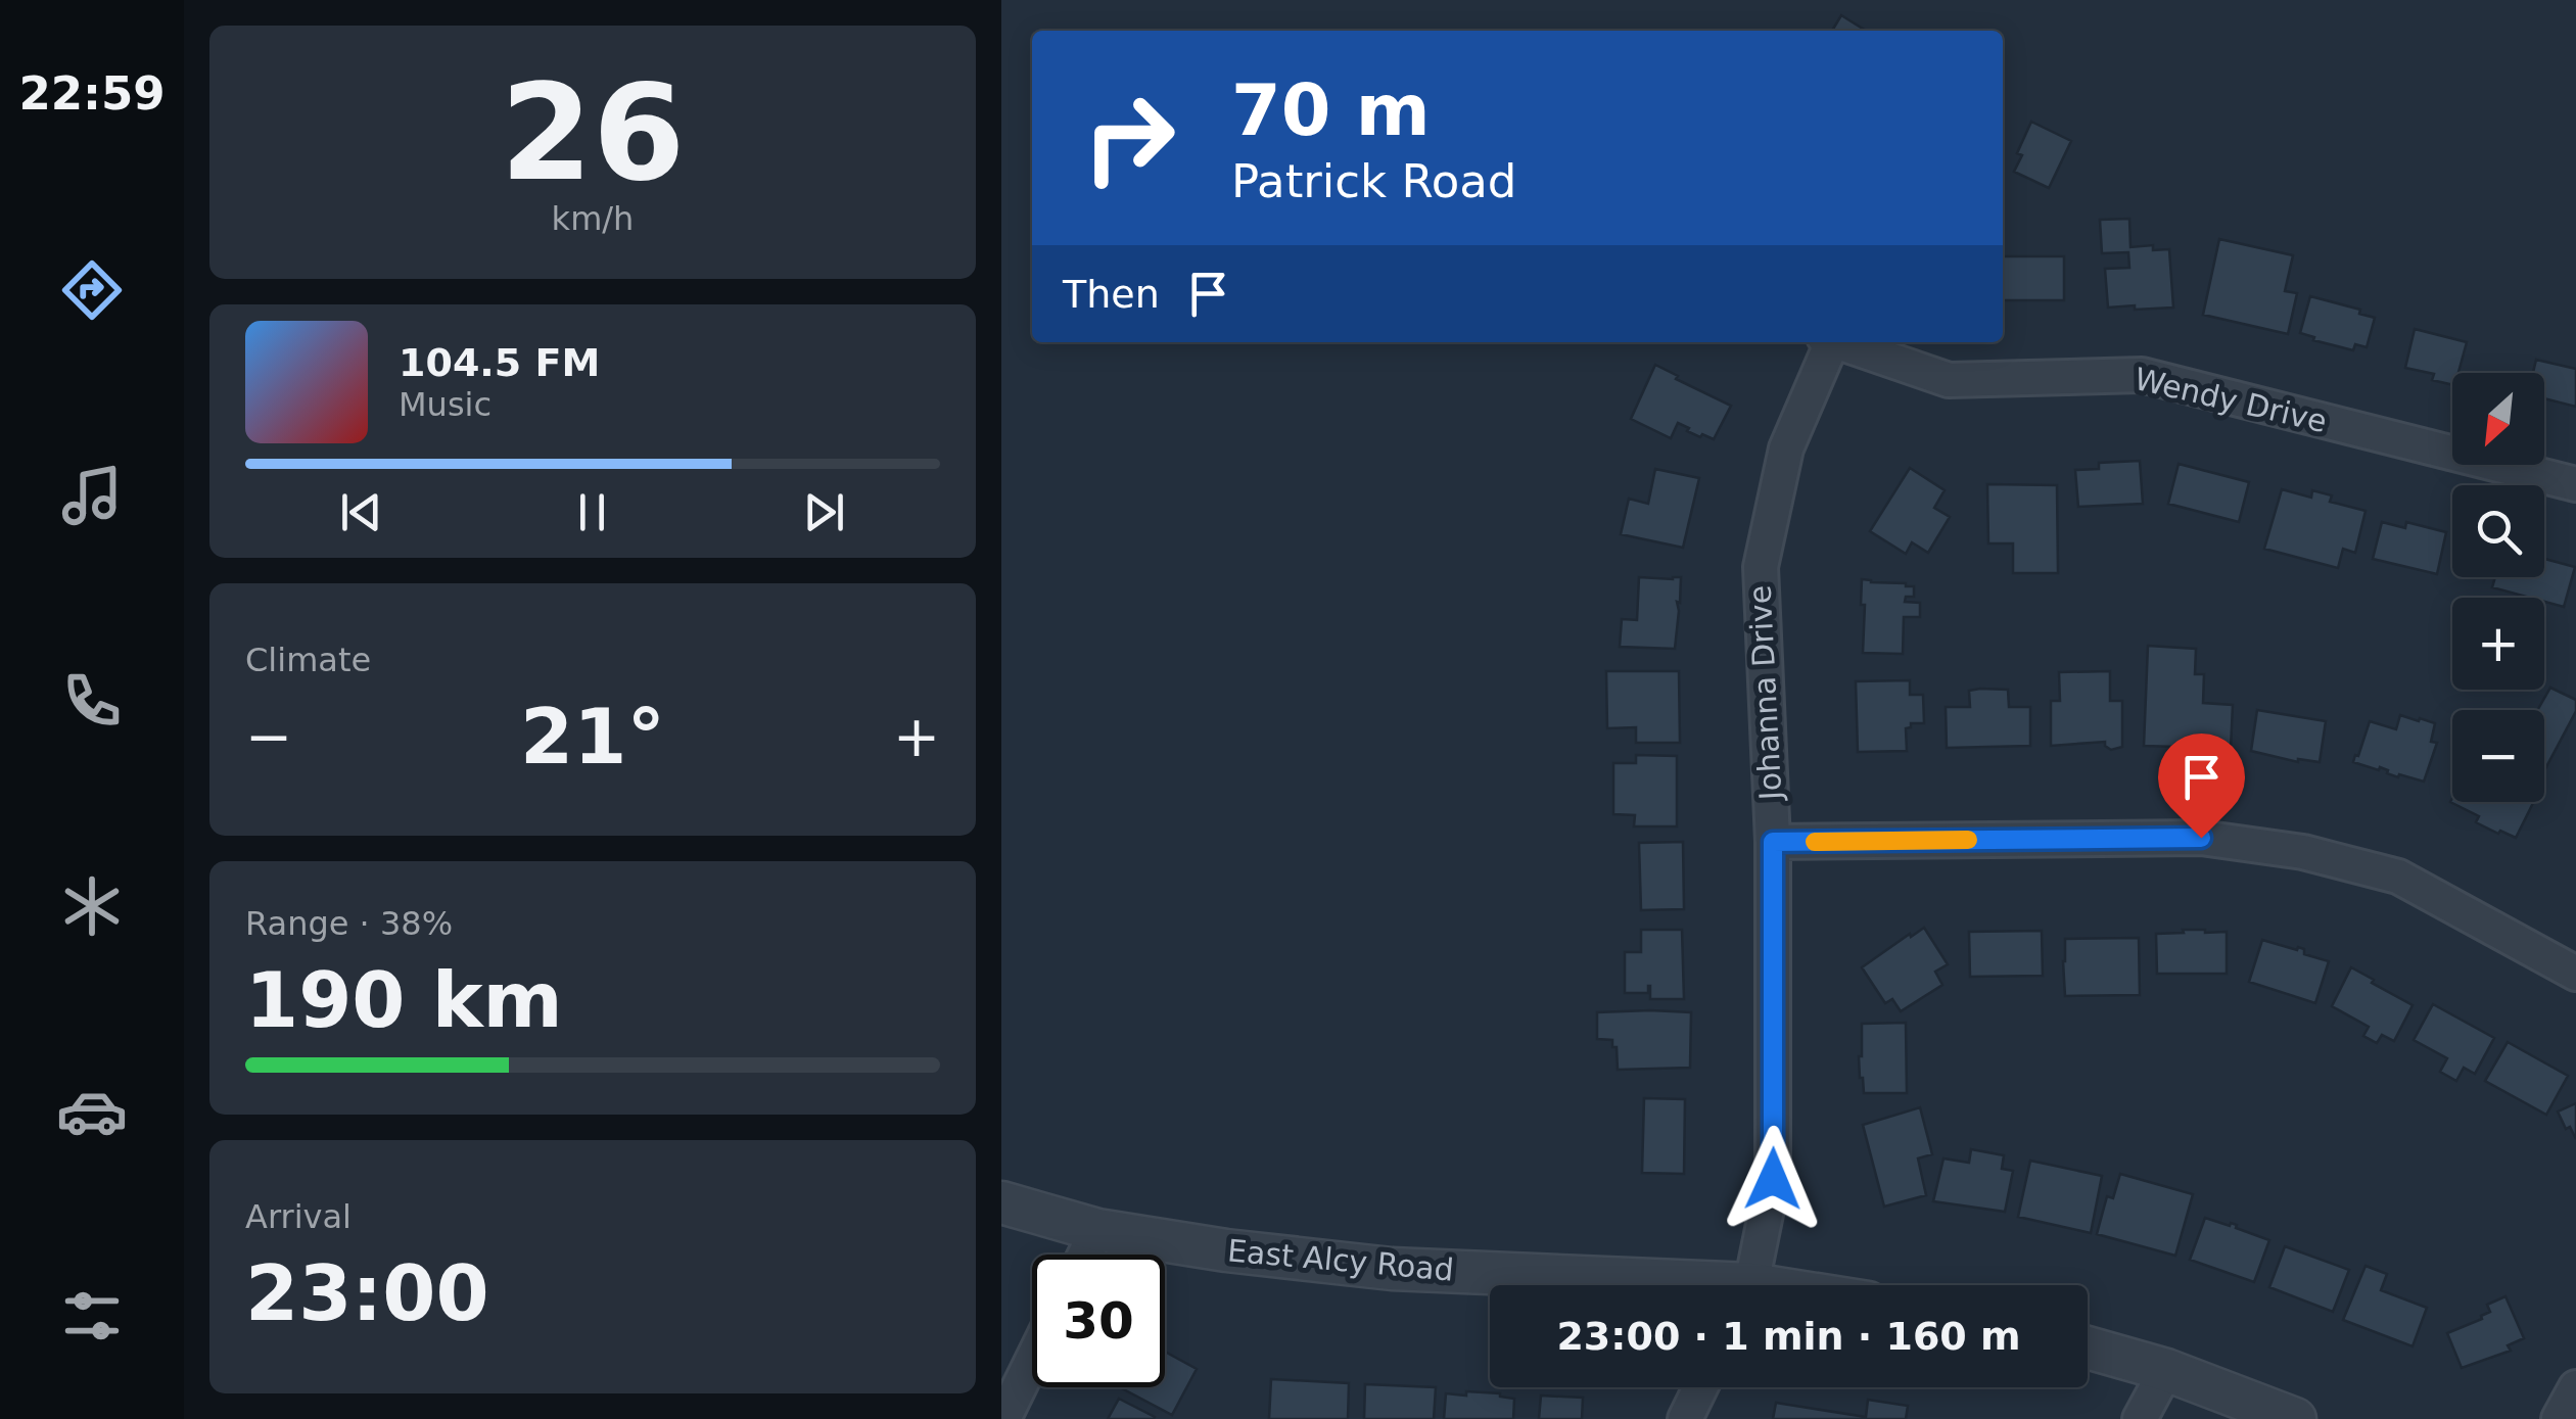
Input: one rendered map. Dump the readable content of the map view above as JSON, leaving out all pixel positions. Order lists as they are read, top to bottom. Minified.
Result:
{"streets":{"street":["Wendy Drive","Johanna Drive","East Alcy Road"]},"north":"bottom left","page":{"tabs":"22:59","tile":[["26","km/h"],"Climate",["Range · 38%","190 km"],["Arrival","23:00"]],"turn":["70 m","Patrick Road"],"then":"Then","song":["104.5 FM","Music"],"map_buttons":["+","−"],"heat":["−","21°","+"],"limit":"30","trip":"23:00 · 1 min · 160 m"}}
